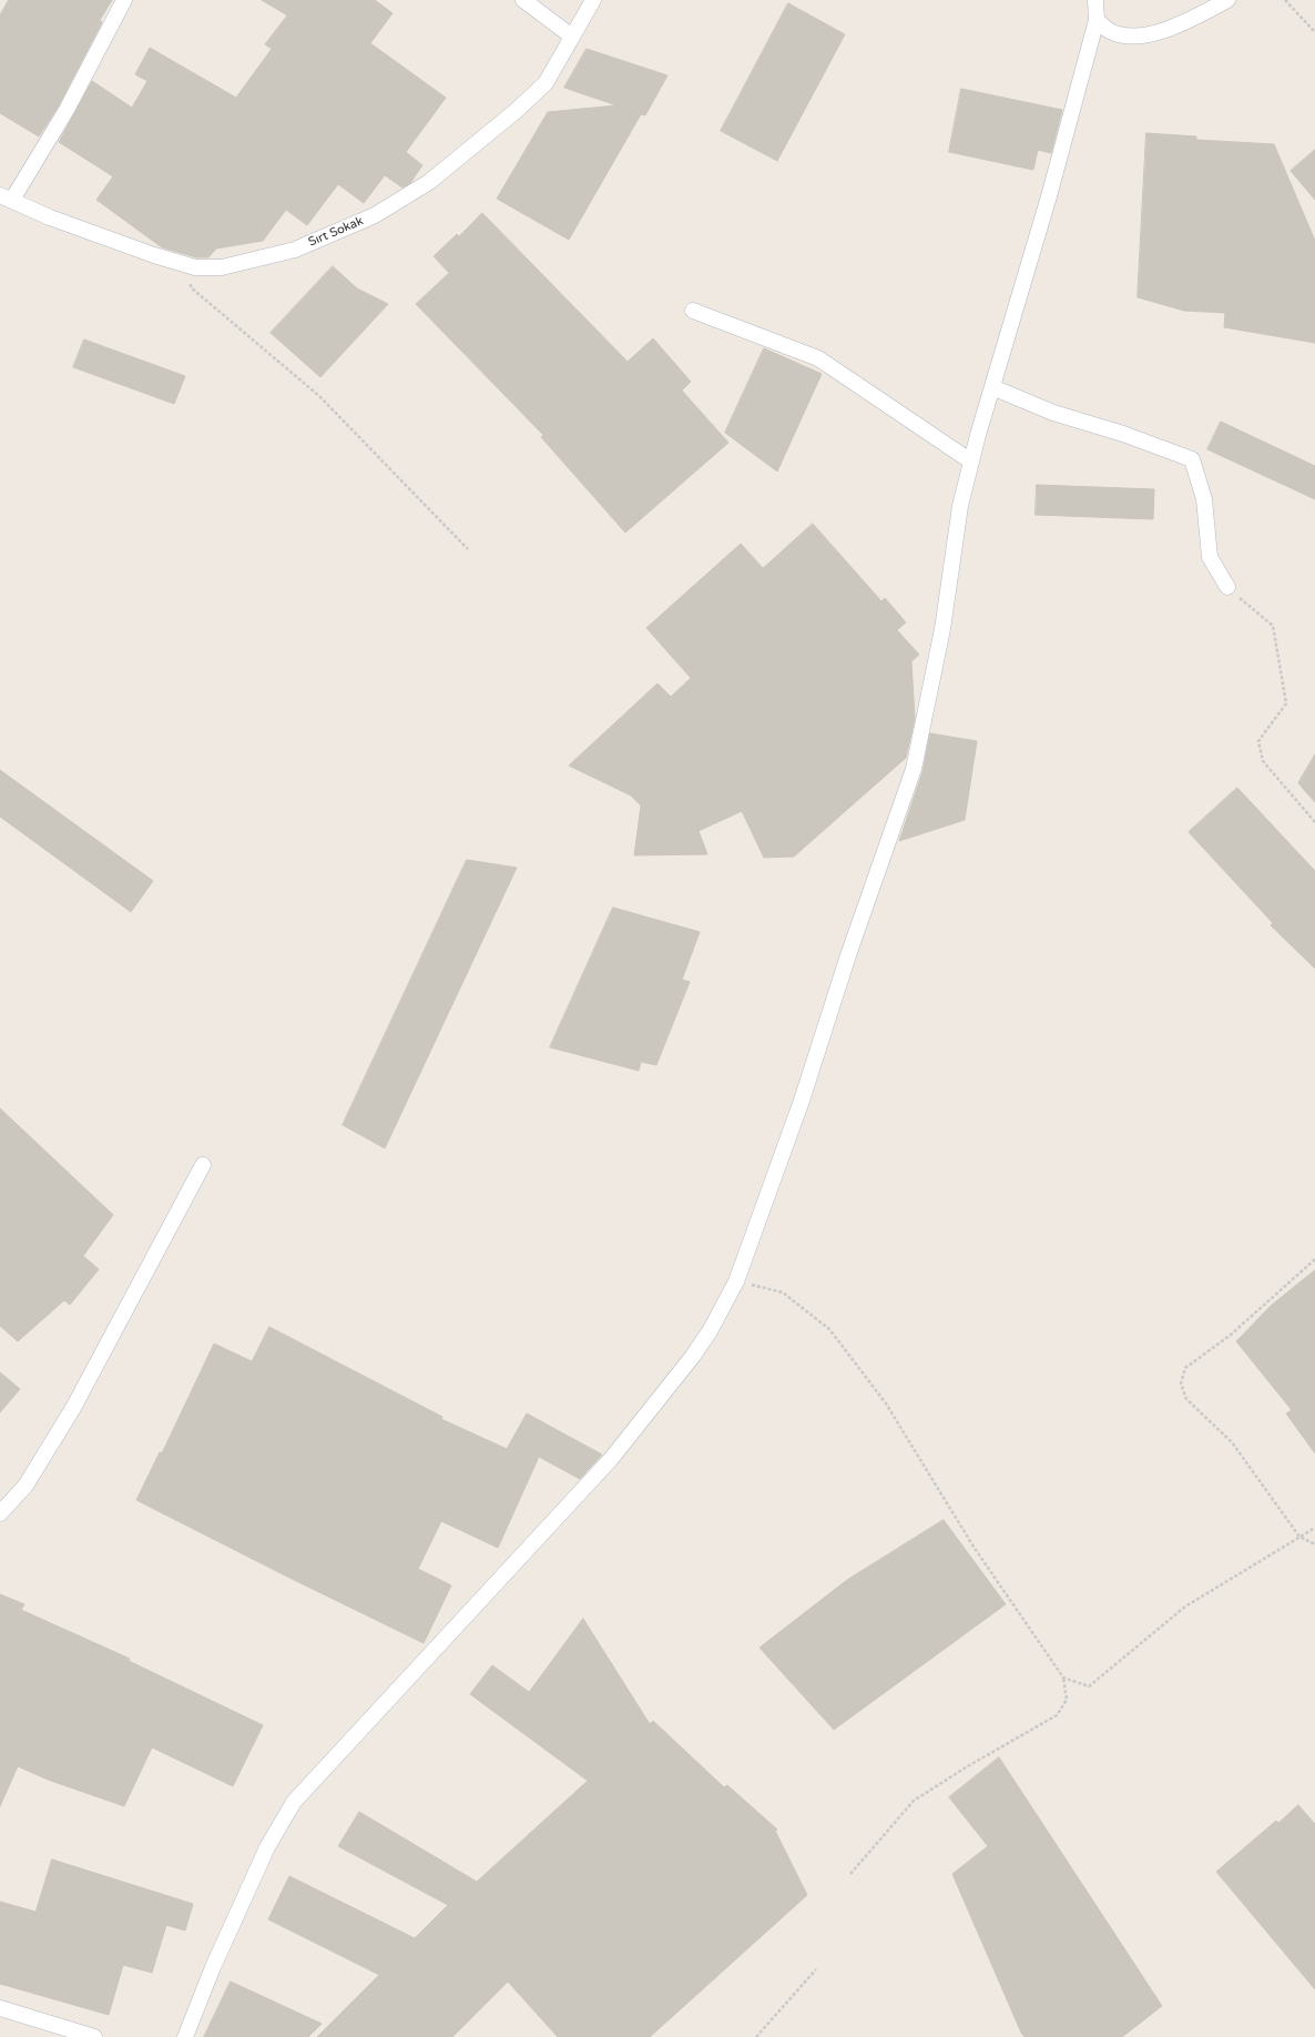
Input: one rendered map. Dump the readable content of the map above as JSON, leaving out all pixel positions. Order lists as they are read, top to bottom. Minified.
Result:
{"streets":{"street":["Sırt Sokak"]}}
